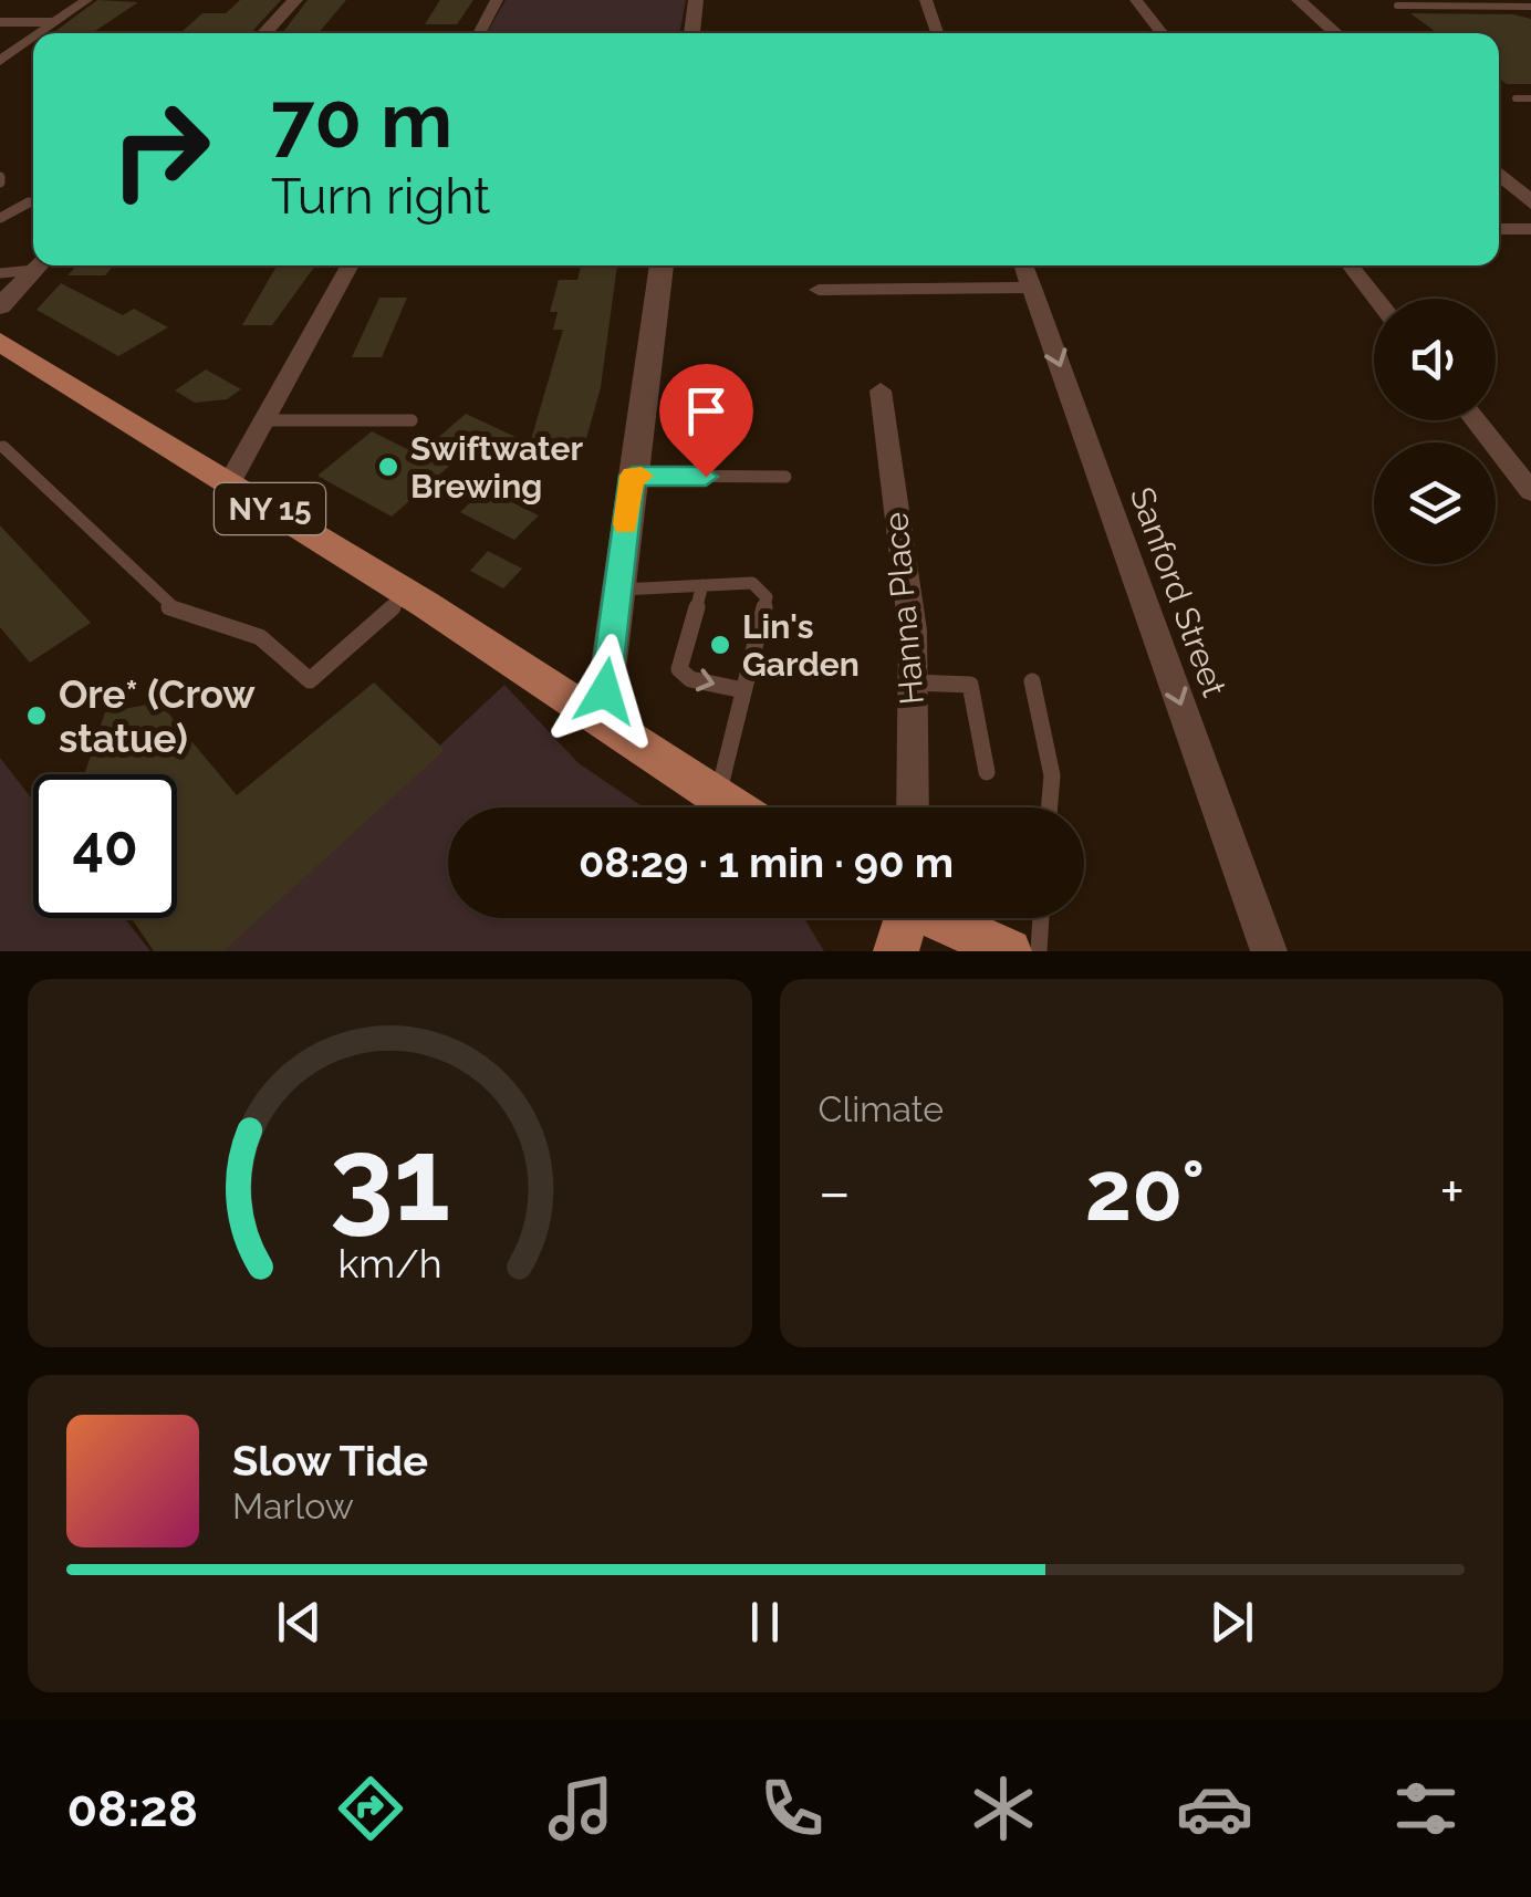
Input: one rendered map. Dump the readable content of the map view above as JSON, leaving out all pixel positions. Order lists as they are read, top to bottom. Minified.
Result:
{"streets":{"main road":["NY 15"],"street":["Sanford Street","Hanna Place"]},"one_way":["Sanford Street"],"places":["Swiftwater Brewing","Lin's Garden","Ore* (Crow statue)"],"page":{"turn":["70 m","Turn right"],"limit":"40","trip":"08:29 · 1 min · 90 m","tile":"Climate","heat":["−","20°","+"],"song":["Slow Tide","Marlow"],"tabs":"08:28","gauge":["31","km/h"]}}
